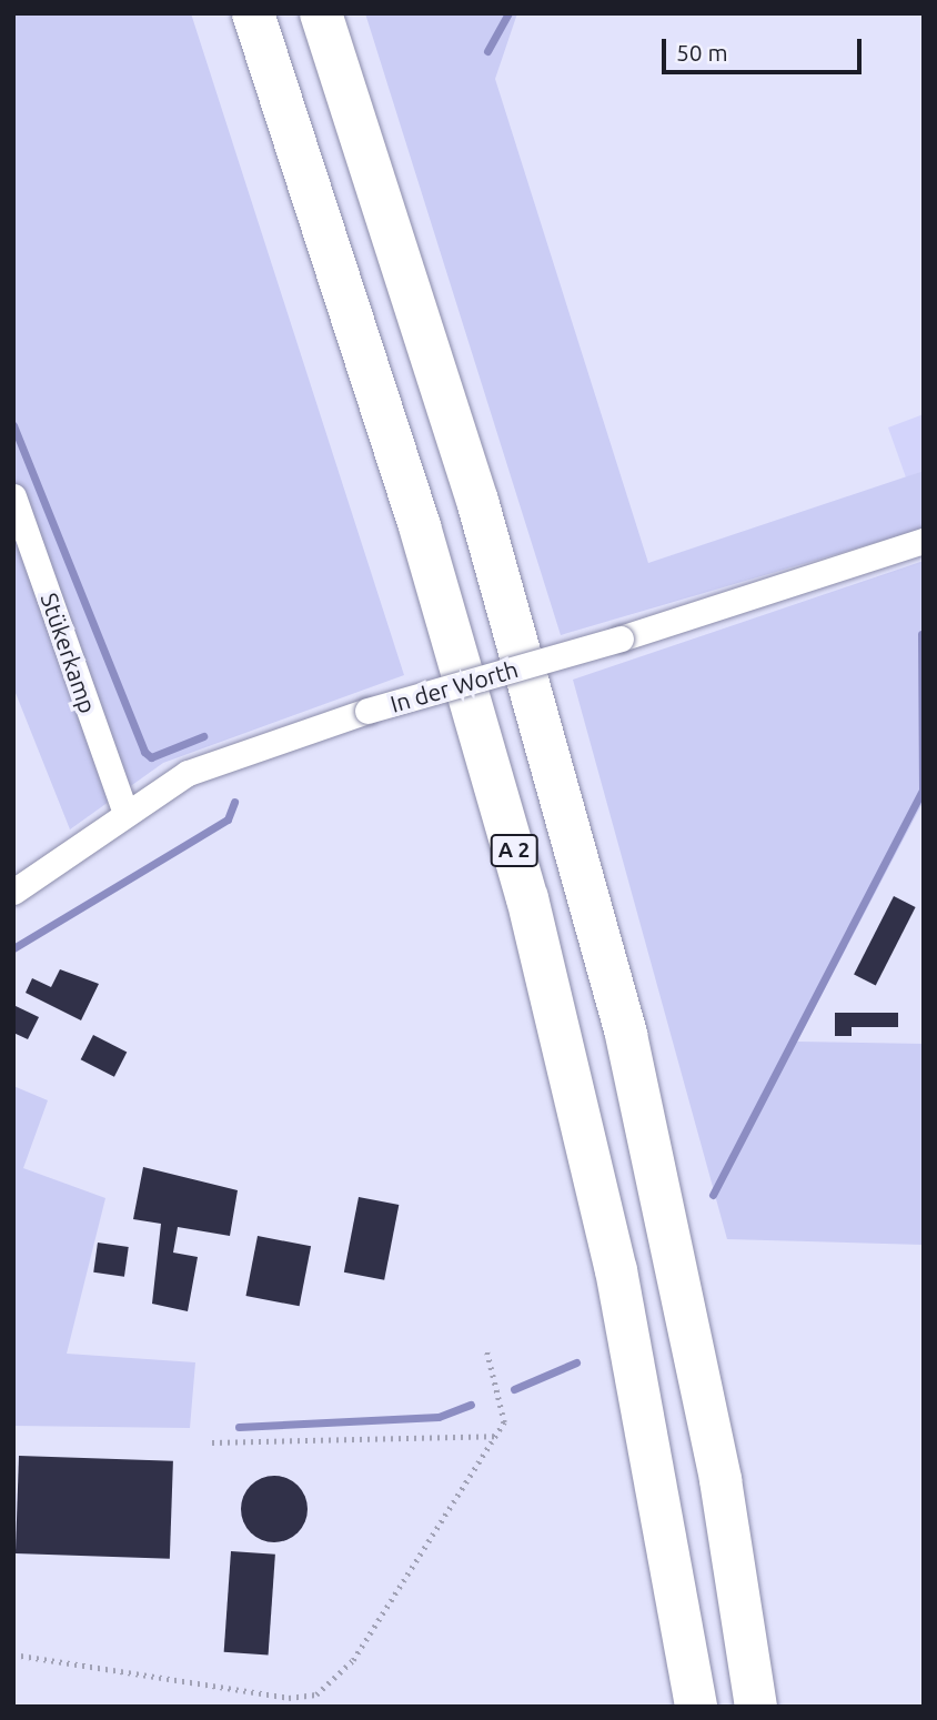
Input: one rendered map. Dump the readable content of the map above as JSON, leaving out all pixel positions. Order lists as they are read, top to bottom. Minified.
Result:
{"streets":{"highway":["A 2"],"street":["Stükerkamp","In der Worth"]},"crossings":[["Stükerkamp","In der Worth"]],"scale_bar":"50 m"}
